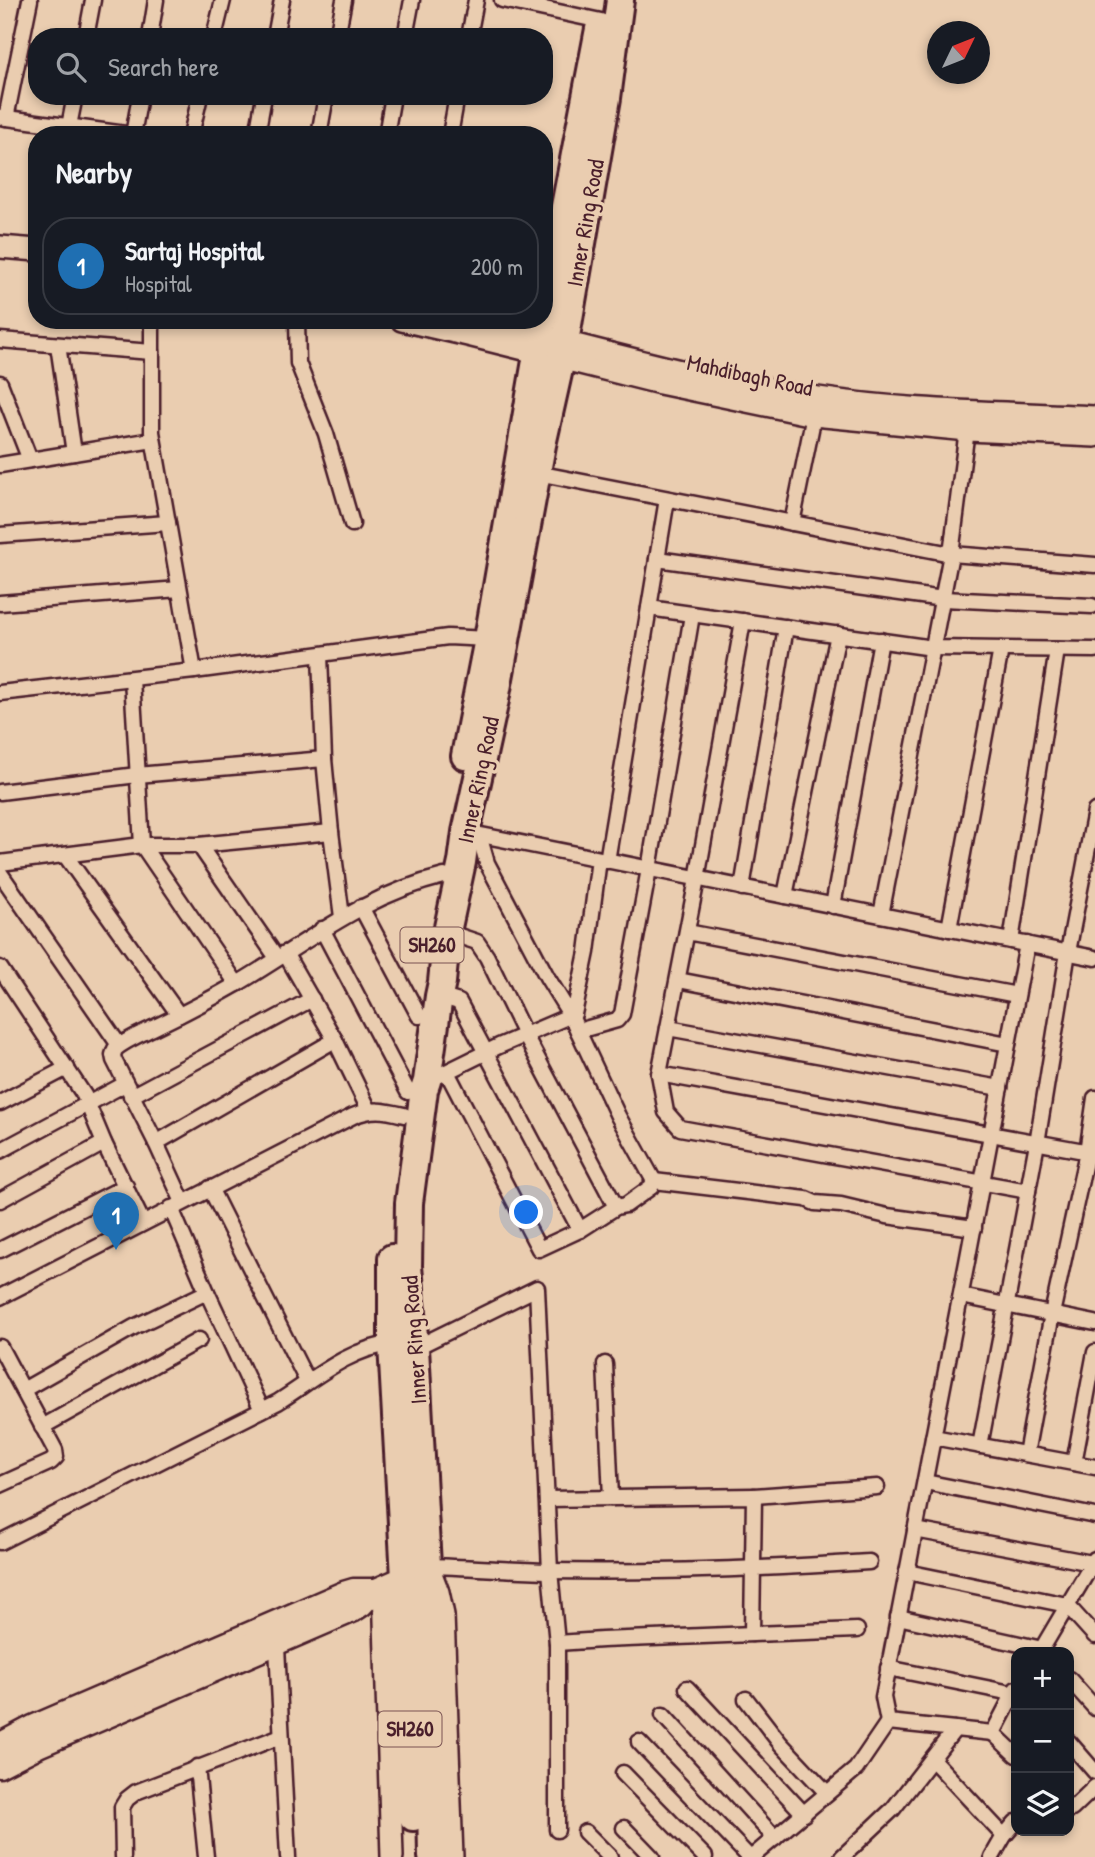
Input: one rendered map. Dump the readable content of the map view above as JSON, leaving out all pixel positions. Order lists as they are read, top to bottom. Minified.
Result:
{"streets":{"highway":["Inner Ring Road","SH260"],"street":["Mahdibagh Road"]},"crossings":[["Inner Ring Road","Mahdibagh Road"],["Inner Ring Road","SH260"]],"north":"top right","page":{"search":"Search here","heading":"Nearby","list":[{"mark":"1","name":"Sartaj Hospital","note":"Hospital","value":"200 m"}],"pins":"1","map_buttons":["+","−"]}}
